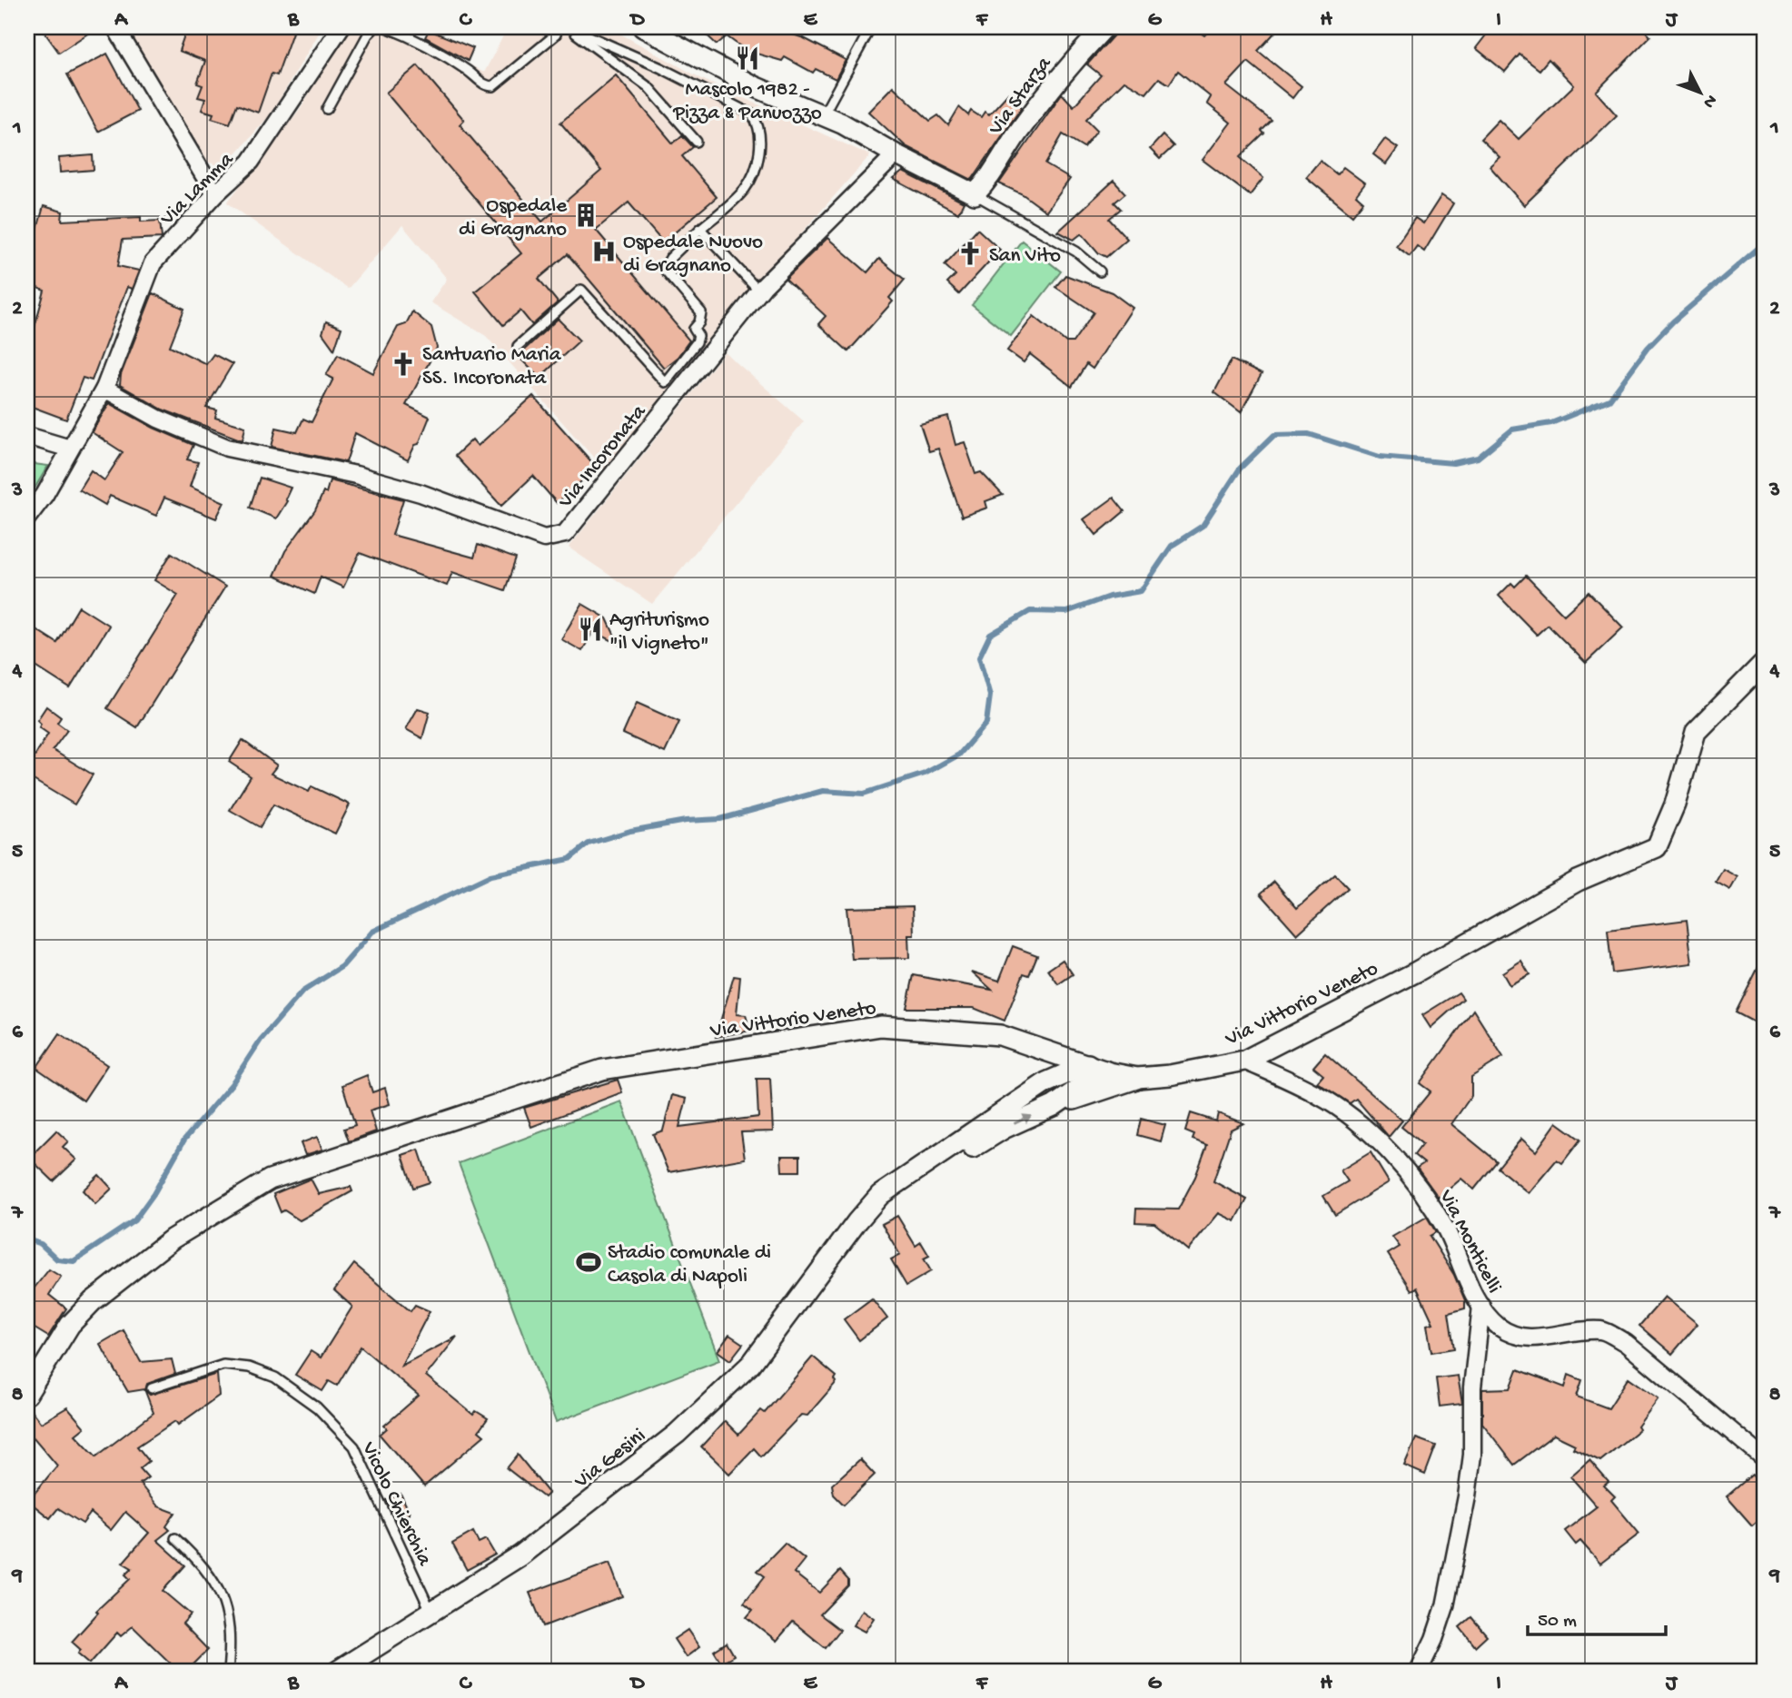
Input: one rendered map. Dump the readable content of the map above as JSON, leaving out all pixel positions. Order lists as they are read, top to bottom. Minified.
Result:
{"streets":{"street":["Via Starza","Via Lamma","Via Incoronata","Via Vittorio Veneto","Via Monticelli","Via Gesini"],"lane":["Vicolo Chierchia"]},"crossings":[["Via Lamma","Via Incoronata"],["Via Vittorio Veneto","Via Monticelli"],["Via Vittorio Veneto","Via Gesini"],["Via Gesini","Vicolo Chierchia"]],"places":{"restaurant":["Mascolo 1982 - Pizza & Panuozzo","Agriturismo \"il Vigneto\""],"building":["Ospedale di Gragnano"],"hospital":["Ospedale Nuovo di Gragnano"],"church":["San Vito","Santuario Maria SS. Incoronata"],"sports":["Stadio comunale di Casola di Napoli"]},"scale_bar":"50 m","north":"bottom right","grid":{"columns":["A","B","C","D","E","F","G","H","I","J"],"rows":["1","2","3","4","5","6","7","8","9"]}}
